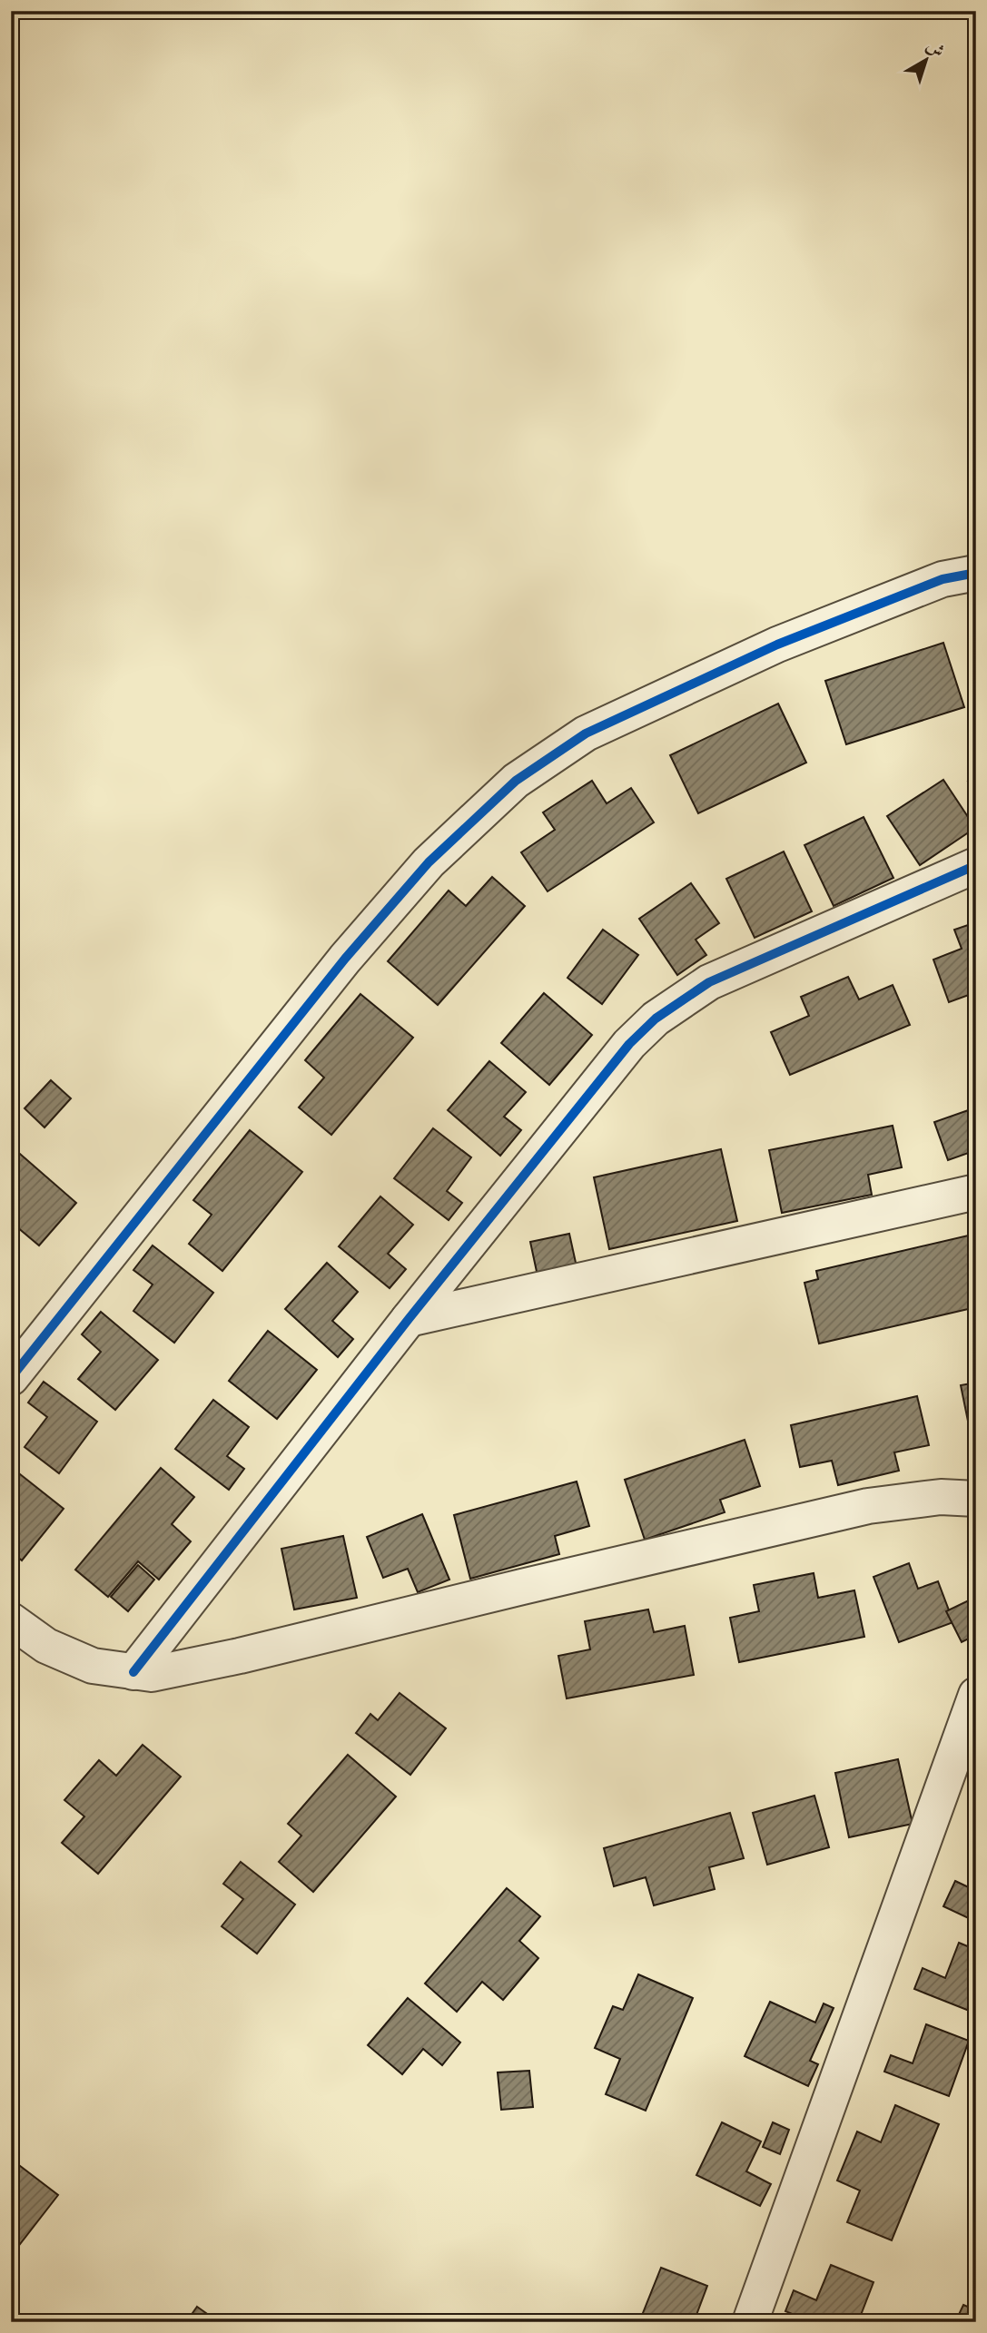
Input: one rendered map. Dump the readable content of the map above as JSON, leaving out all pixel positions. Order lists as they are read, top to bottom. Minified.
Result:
{"north":"top right"}
